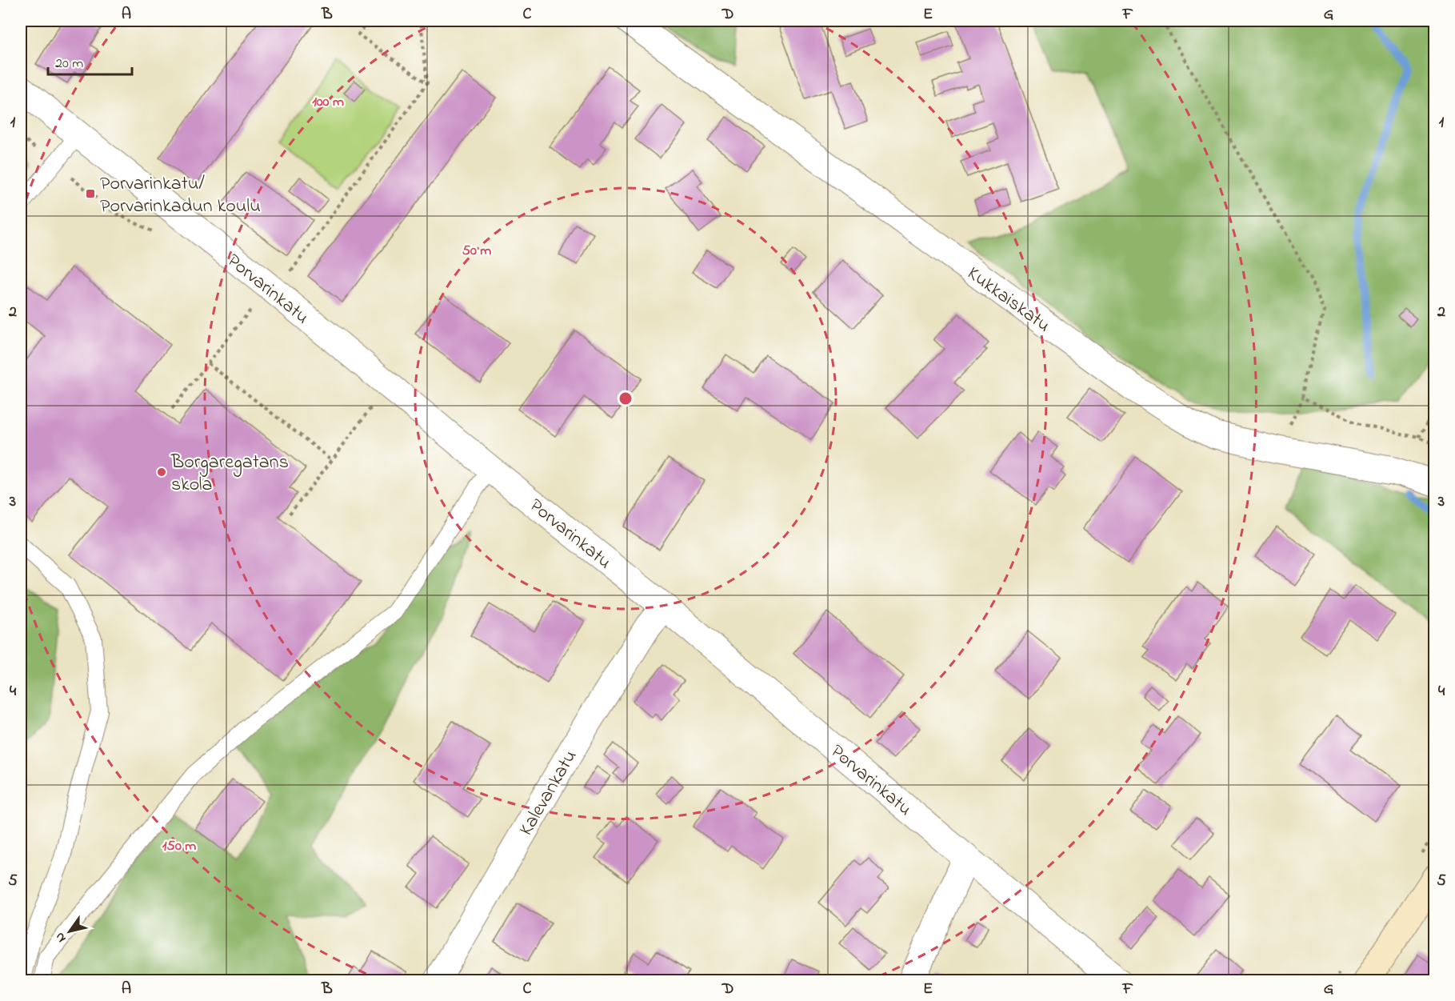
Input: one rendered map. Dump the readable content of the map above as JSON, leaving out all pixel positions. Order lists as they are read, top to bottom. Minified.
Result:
{"streets":{"street":["Porvarinkatu","Kukkaiskatu","Kalevankatu"]},"crossings":[["Porvarinkatu","Kalevankatu"]],"places":{"transit":["Porvarinkatu/ Porvarinkadun koulu"],"other":["Borgaregatans skola"]},"scale_bar":"20 m","north":"bottom left","grid":{"columns":["A","B","C","D","E","F","G"],"rows":["1","2","3","4","5"]},"rings":["100 m","50 m","150 m"]}
